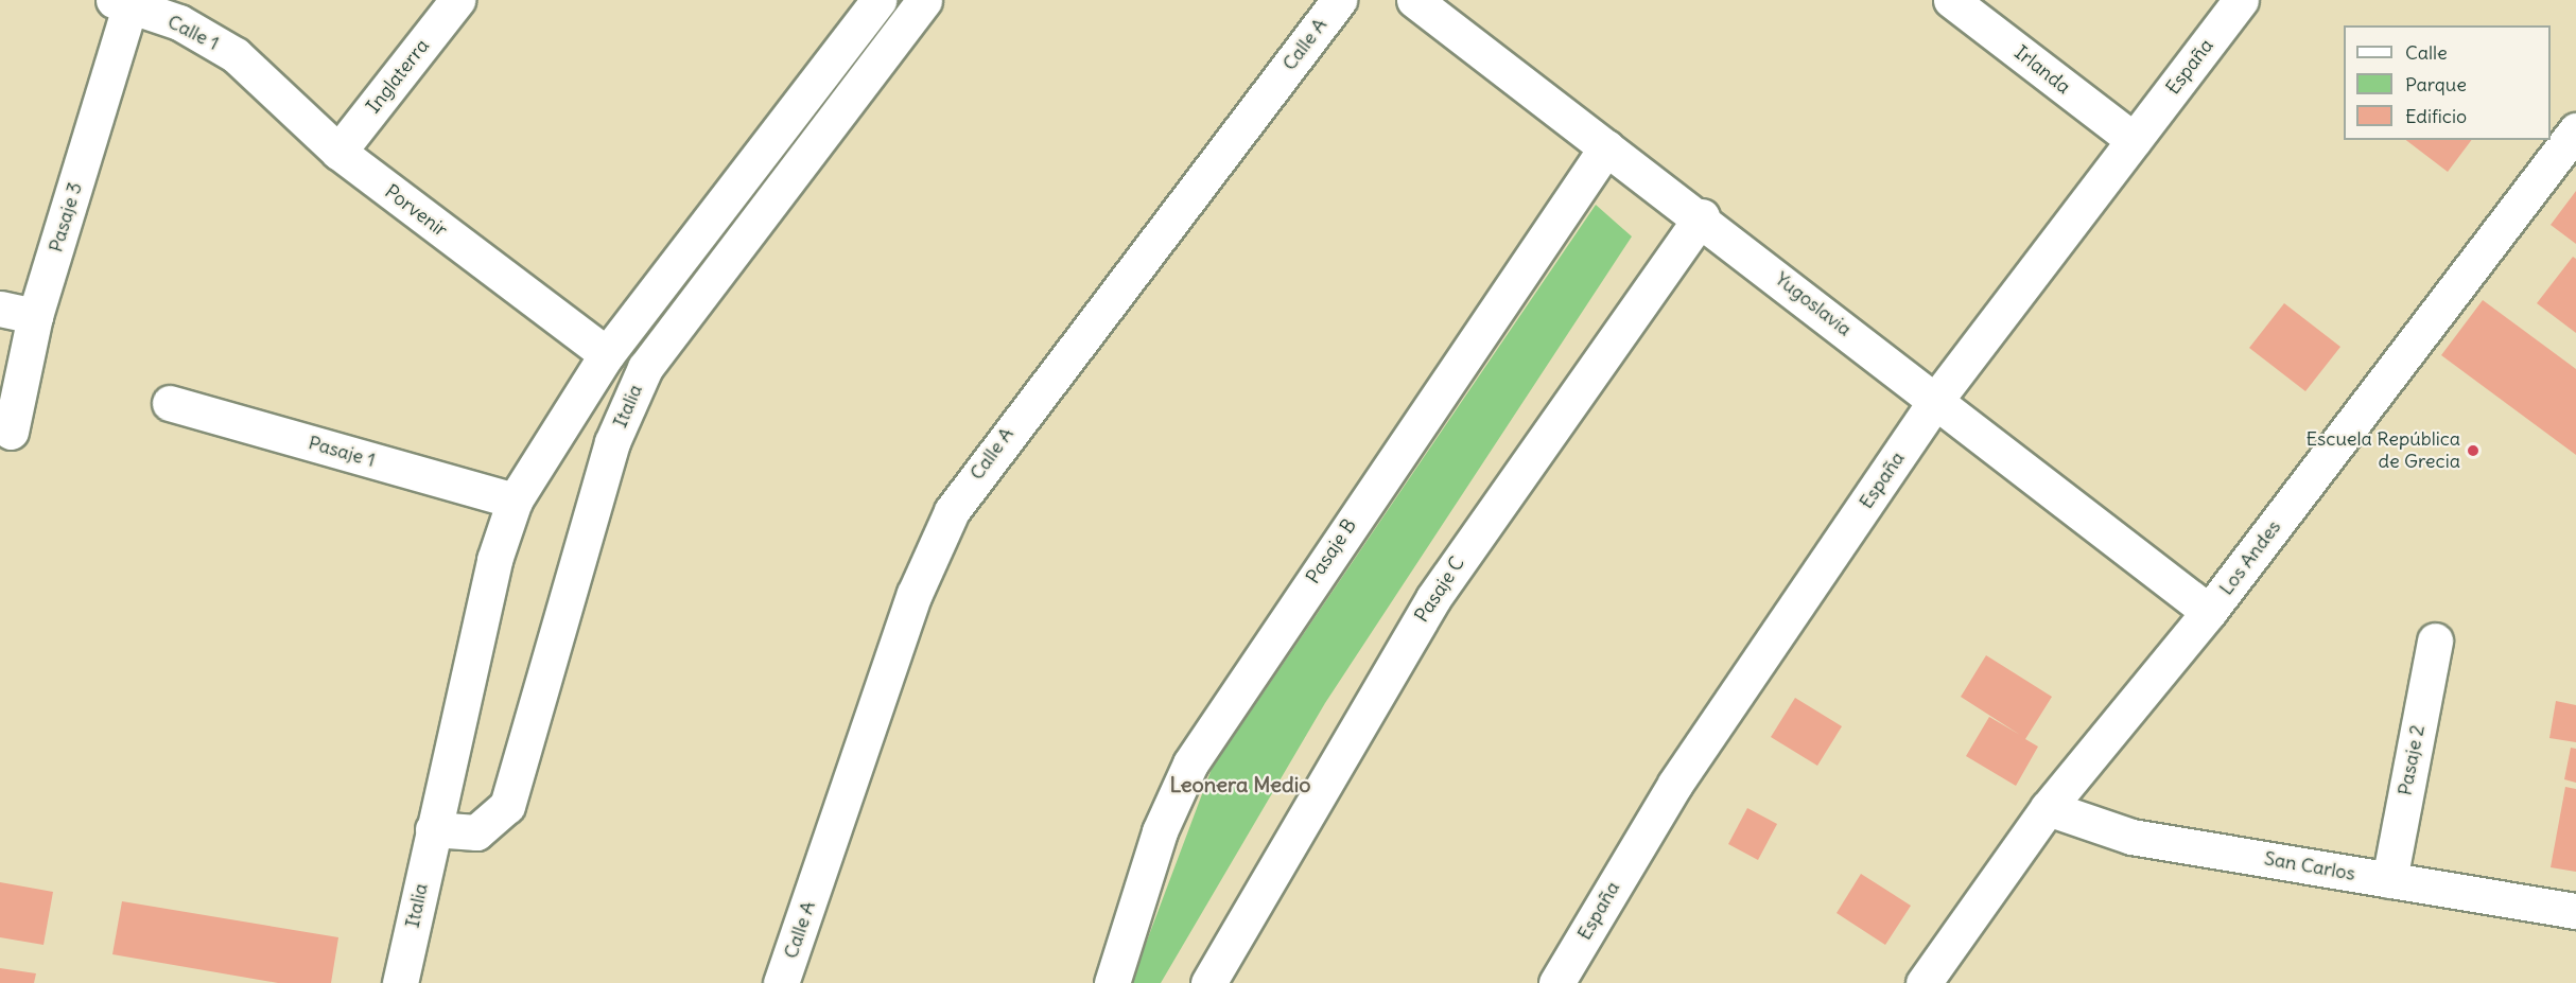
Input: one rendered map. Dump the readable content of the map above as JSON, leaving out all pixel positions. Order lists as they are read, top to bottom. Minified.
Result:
{"streets":{"street":["Calle 1","Calle A","España","Irlanda","Inglaterra","Porvenir","Pasaje 3","Yugoslavia","Italia","Pasaje 1","Pasaje B","Los Andes","Pasaje C","Pasaje 2","San Carlos"]},"crossings":[["Calle 1","Porvenir"],["Calle 1","Pasaje 3"],["España","Irlanda"],["España","Yugoslavia"],["Inglaterra","Porvenir"],["Porvenir","Italia"],["Yugoslavia","Pasaje B"],["Yugoslavia","Los Andes"],["Yugoslavia","Pasaje C"],["Italia","Pasaje 1"],["Los Andes","San Carlos"],["Pasaje 2","San Carlos"]],"districts":["Leonera Medio"],"places":["Escuela República de Grecia"],"legend":["Calle","Parque","Edificio"]}
